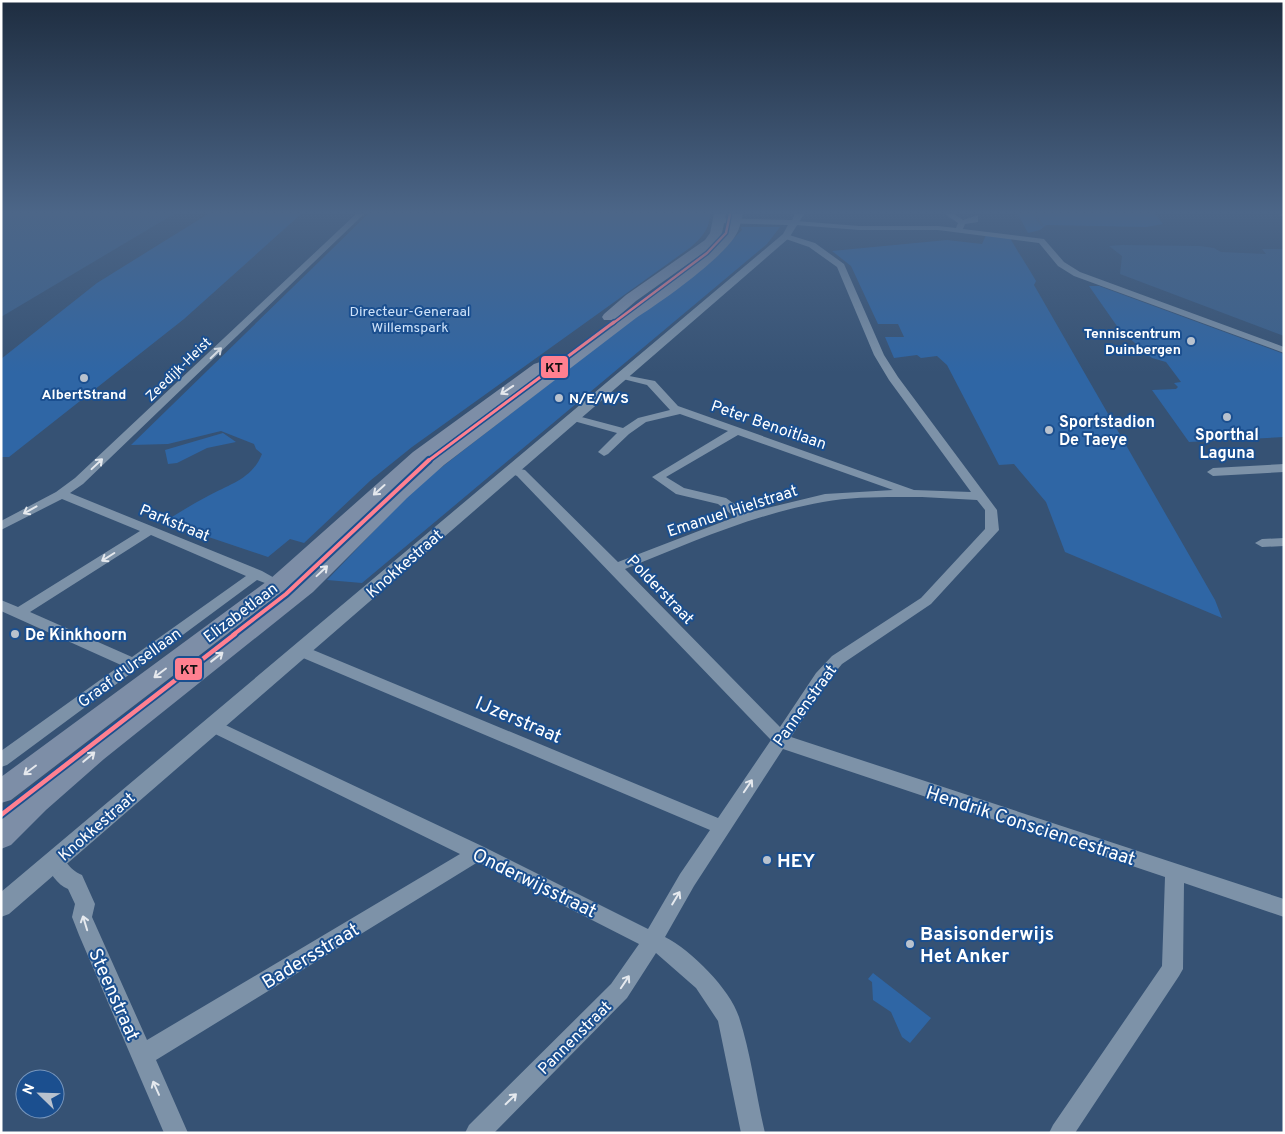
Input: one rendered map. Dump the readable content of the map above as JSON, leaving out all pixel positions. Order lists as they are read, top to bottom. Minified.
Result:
{"streets":{"main road":["Elizabetlaan"],"street":["Zeedijk-Heist","Peter Benoitlaan","Emanuel Hielstraat","Parkstraat","Knokkestraat","Polderstraat","Graaf d'Ursellaan","Pannenstraat","IJzerstraat","Hendrik Consciencestraat","Onderwijsstraat","Badersstraat","Steenstraat"]},"crossings":[["Zeedijk-Heist","Parkstraat"],["Peter Benoitlaan","Emanuel Hielstraat"],["Peter Benoitlaan","Knokkestraat"],["Emanuel Hielstraat","Polderstraat"],["Emanuel Hielstraat","Pannenstraat"],["Parkstraat","Elizabetlaan"],["Parkstraat","Graaf d'Ursellaan"],["Knokkestraat","Polderstraat"],["Knokkestraat","IJzerstraat"],["Knokkestraat","Onderwijsstraat"],["Knokkestraat","Steenstraat"],["Polderstraat","Pannenstraat"],["Polderstraat","Hendrik Consciencestraat"],["Pannenstraat","IJzerstraat"],["Pannenstraat","Hendrik Consciencestraat"],["Pannenstraat","Onderwijsstraat"],["Onderwijsstraat","Badersstraat"],["Badersstraat","Steenstraat"]],"one_way":["Pannenstraat","Steenstraat"],"parks":["Directeur-Generaal Willemspark"],"places":["Tenniscentrum Duinbergen","AlbertStrand","N/E/W/S","Sporthal Laguna","Sportstadion De Taeye","De Kinkhoorn","HEY","Basisonderwijs Het Anker"],"lines":["transit line KT"],"north":"top left"}
